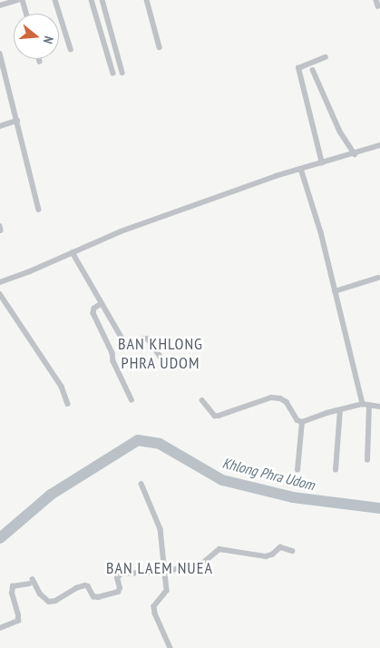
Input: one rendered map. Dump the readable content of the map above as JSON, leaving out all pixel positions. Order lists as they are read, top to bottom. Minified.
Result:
{"districts":["BAN KHLONG PHRA UDOM","BAN LAEM NUEA"],"water":["Khlong Phra Udom"],"north":"right"}
